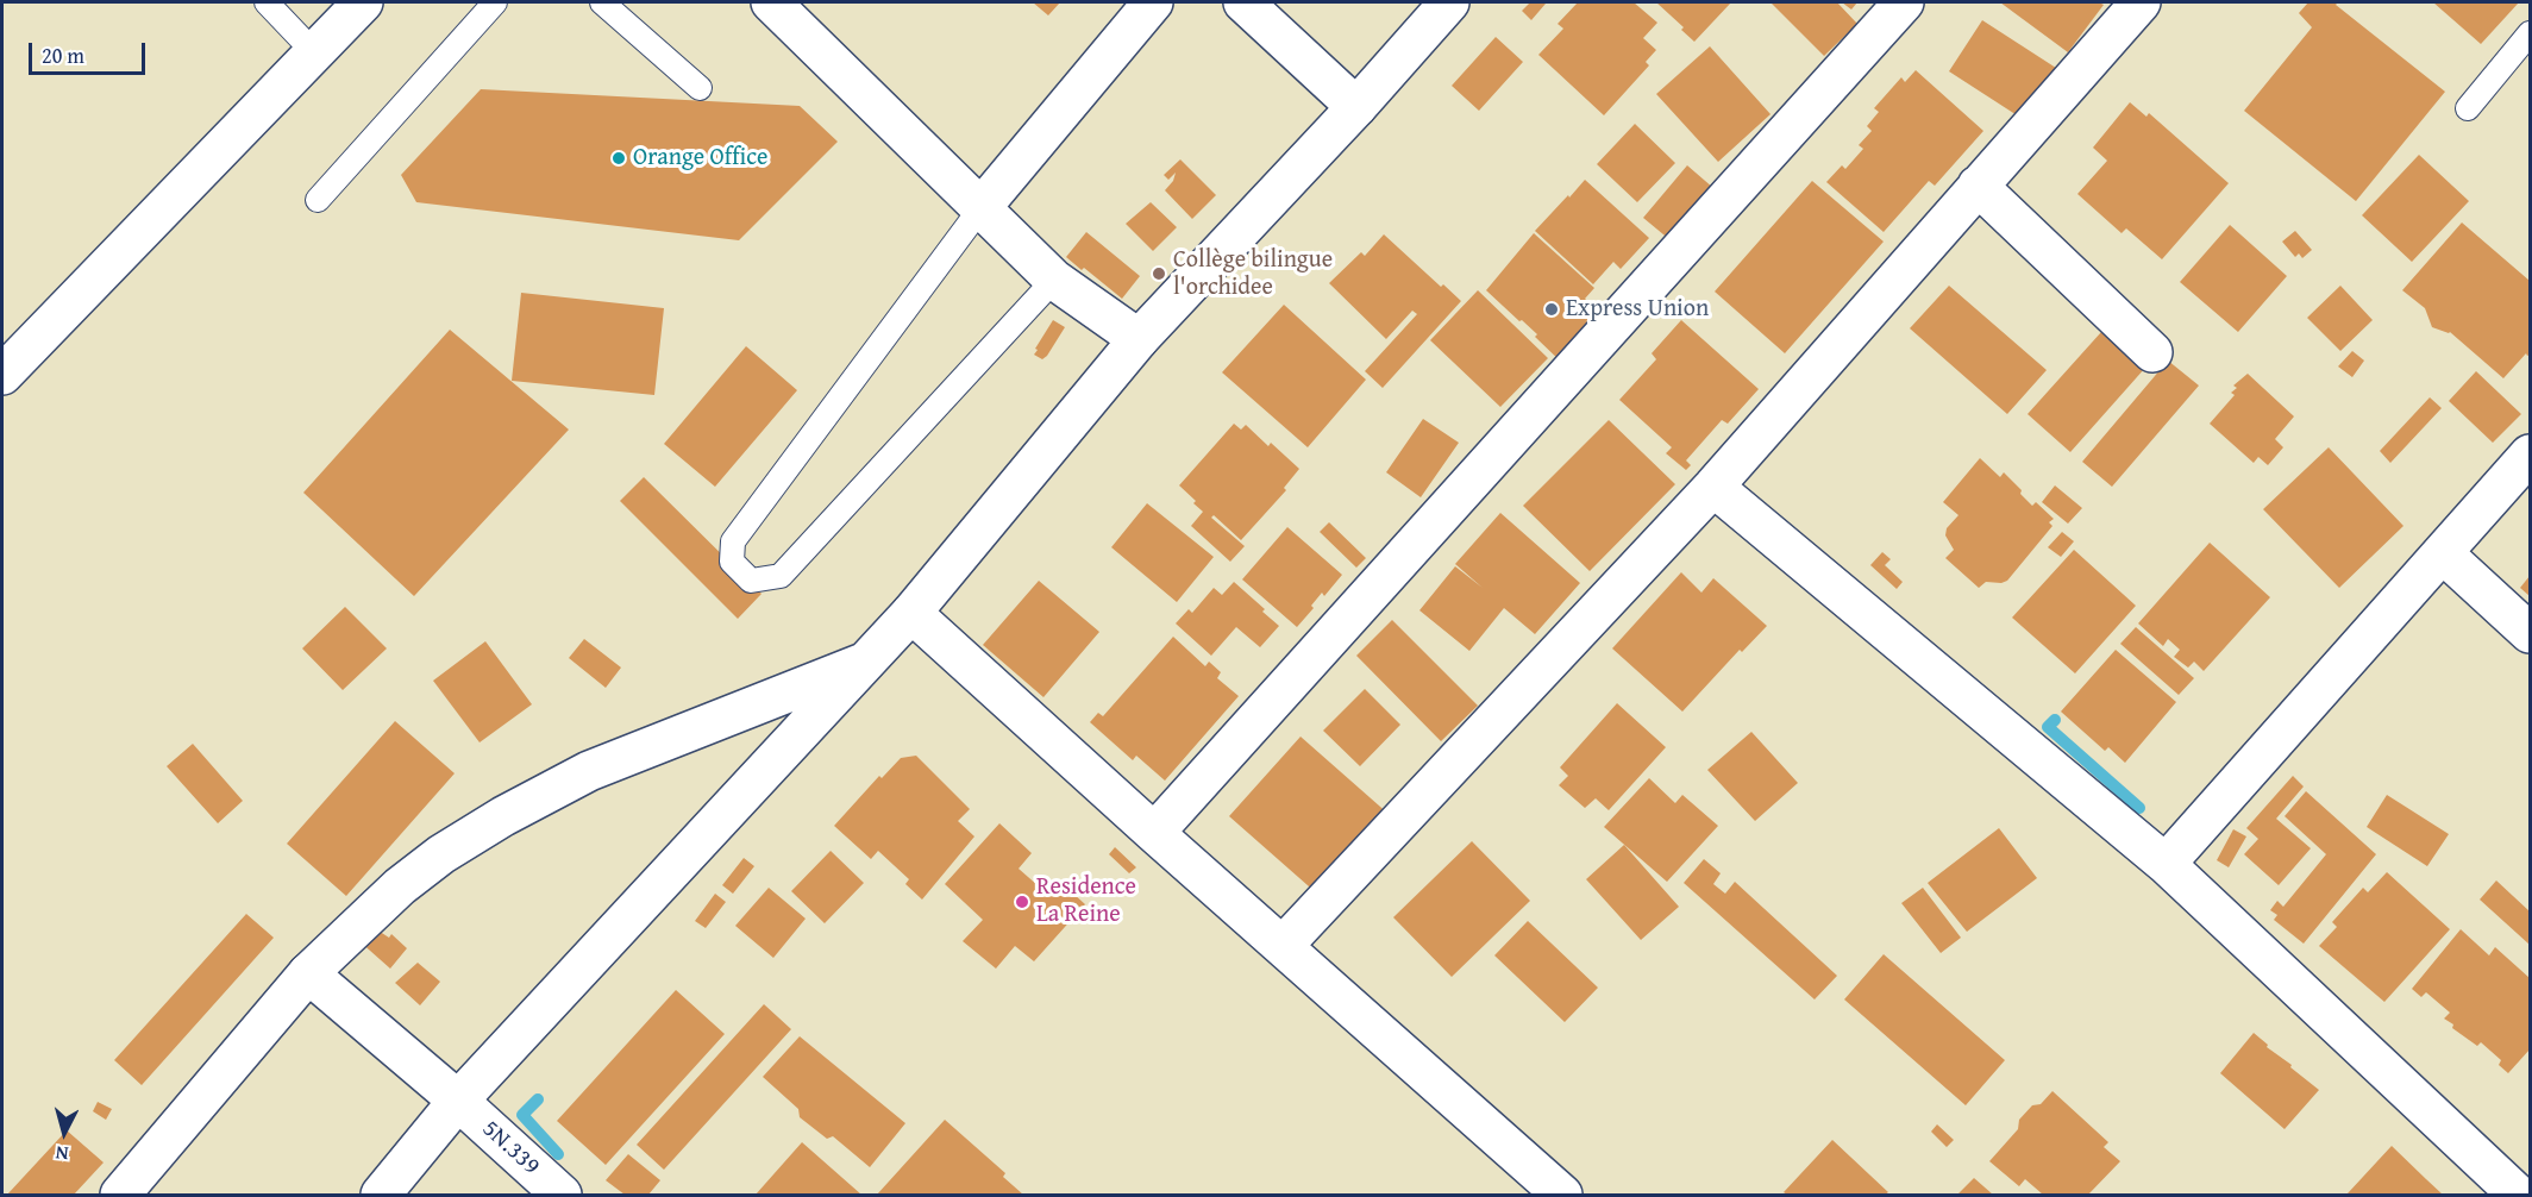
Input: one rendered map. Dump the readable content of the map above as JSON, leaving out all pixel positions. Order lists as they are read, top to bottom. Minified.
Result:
{"streets":{"street":["5N.339"]},"places":["Orange Office","Collège bilingue l'orchidee","Express Union","Residence La Reine"],"scale_bar":"20 m","north":"bottom"}
